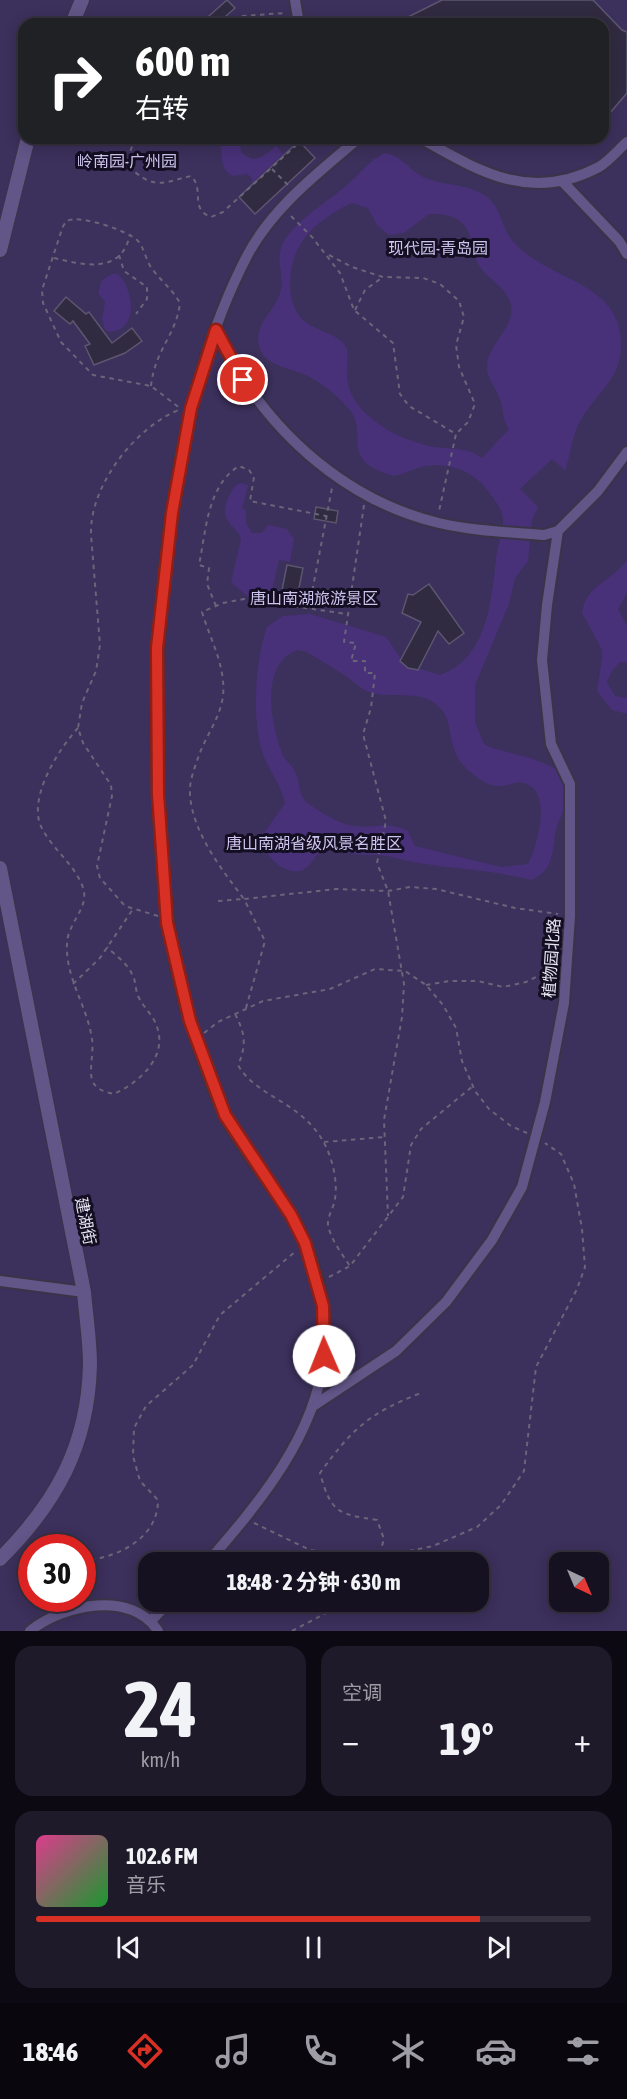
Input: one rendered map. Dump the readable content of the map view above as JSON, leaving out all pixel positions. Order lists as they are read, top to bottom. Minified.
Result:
{"streets":{"street":["植物园北路","建湖街"]},"parks":["岭南园-广州园","现代园-青岛园","唐山南湖旅游景区","唐山南湖省级风景名胜区"],"north":"bottom right","page":{"turn":["600 m","右转"],"limit":"30","trip":"18:48 · 2 分钟 · 630 m","tile":[["24","km/h"],"空调"],"heat":["−","19°","+"],"song":["102.6 FM","音乐"],"tabs":"18:46"}}
